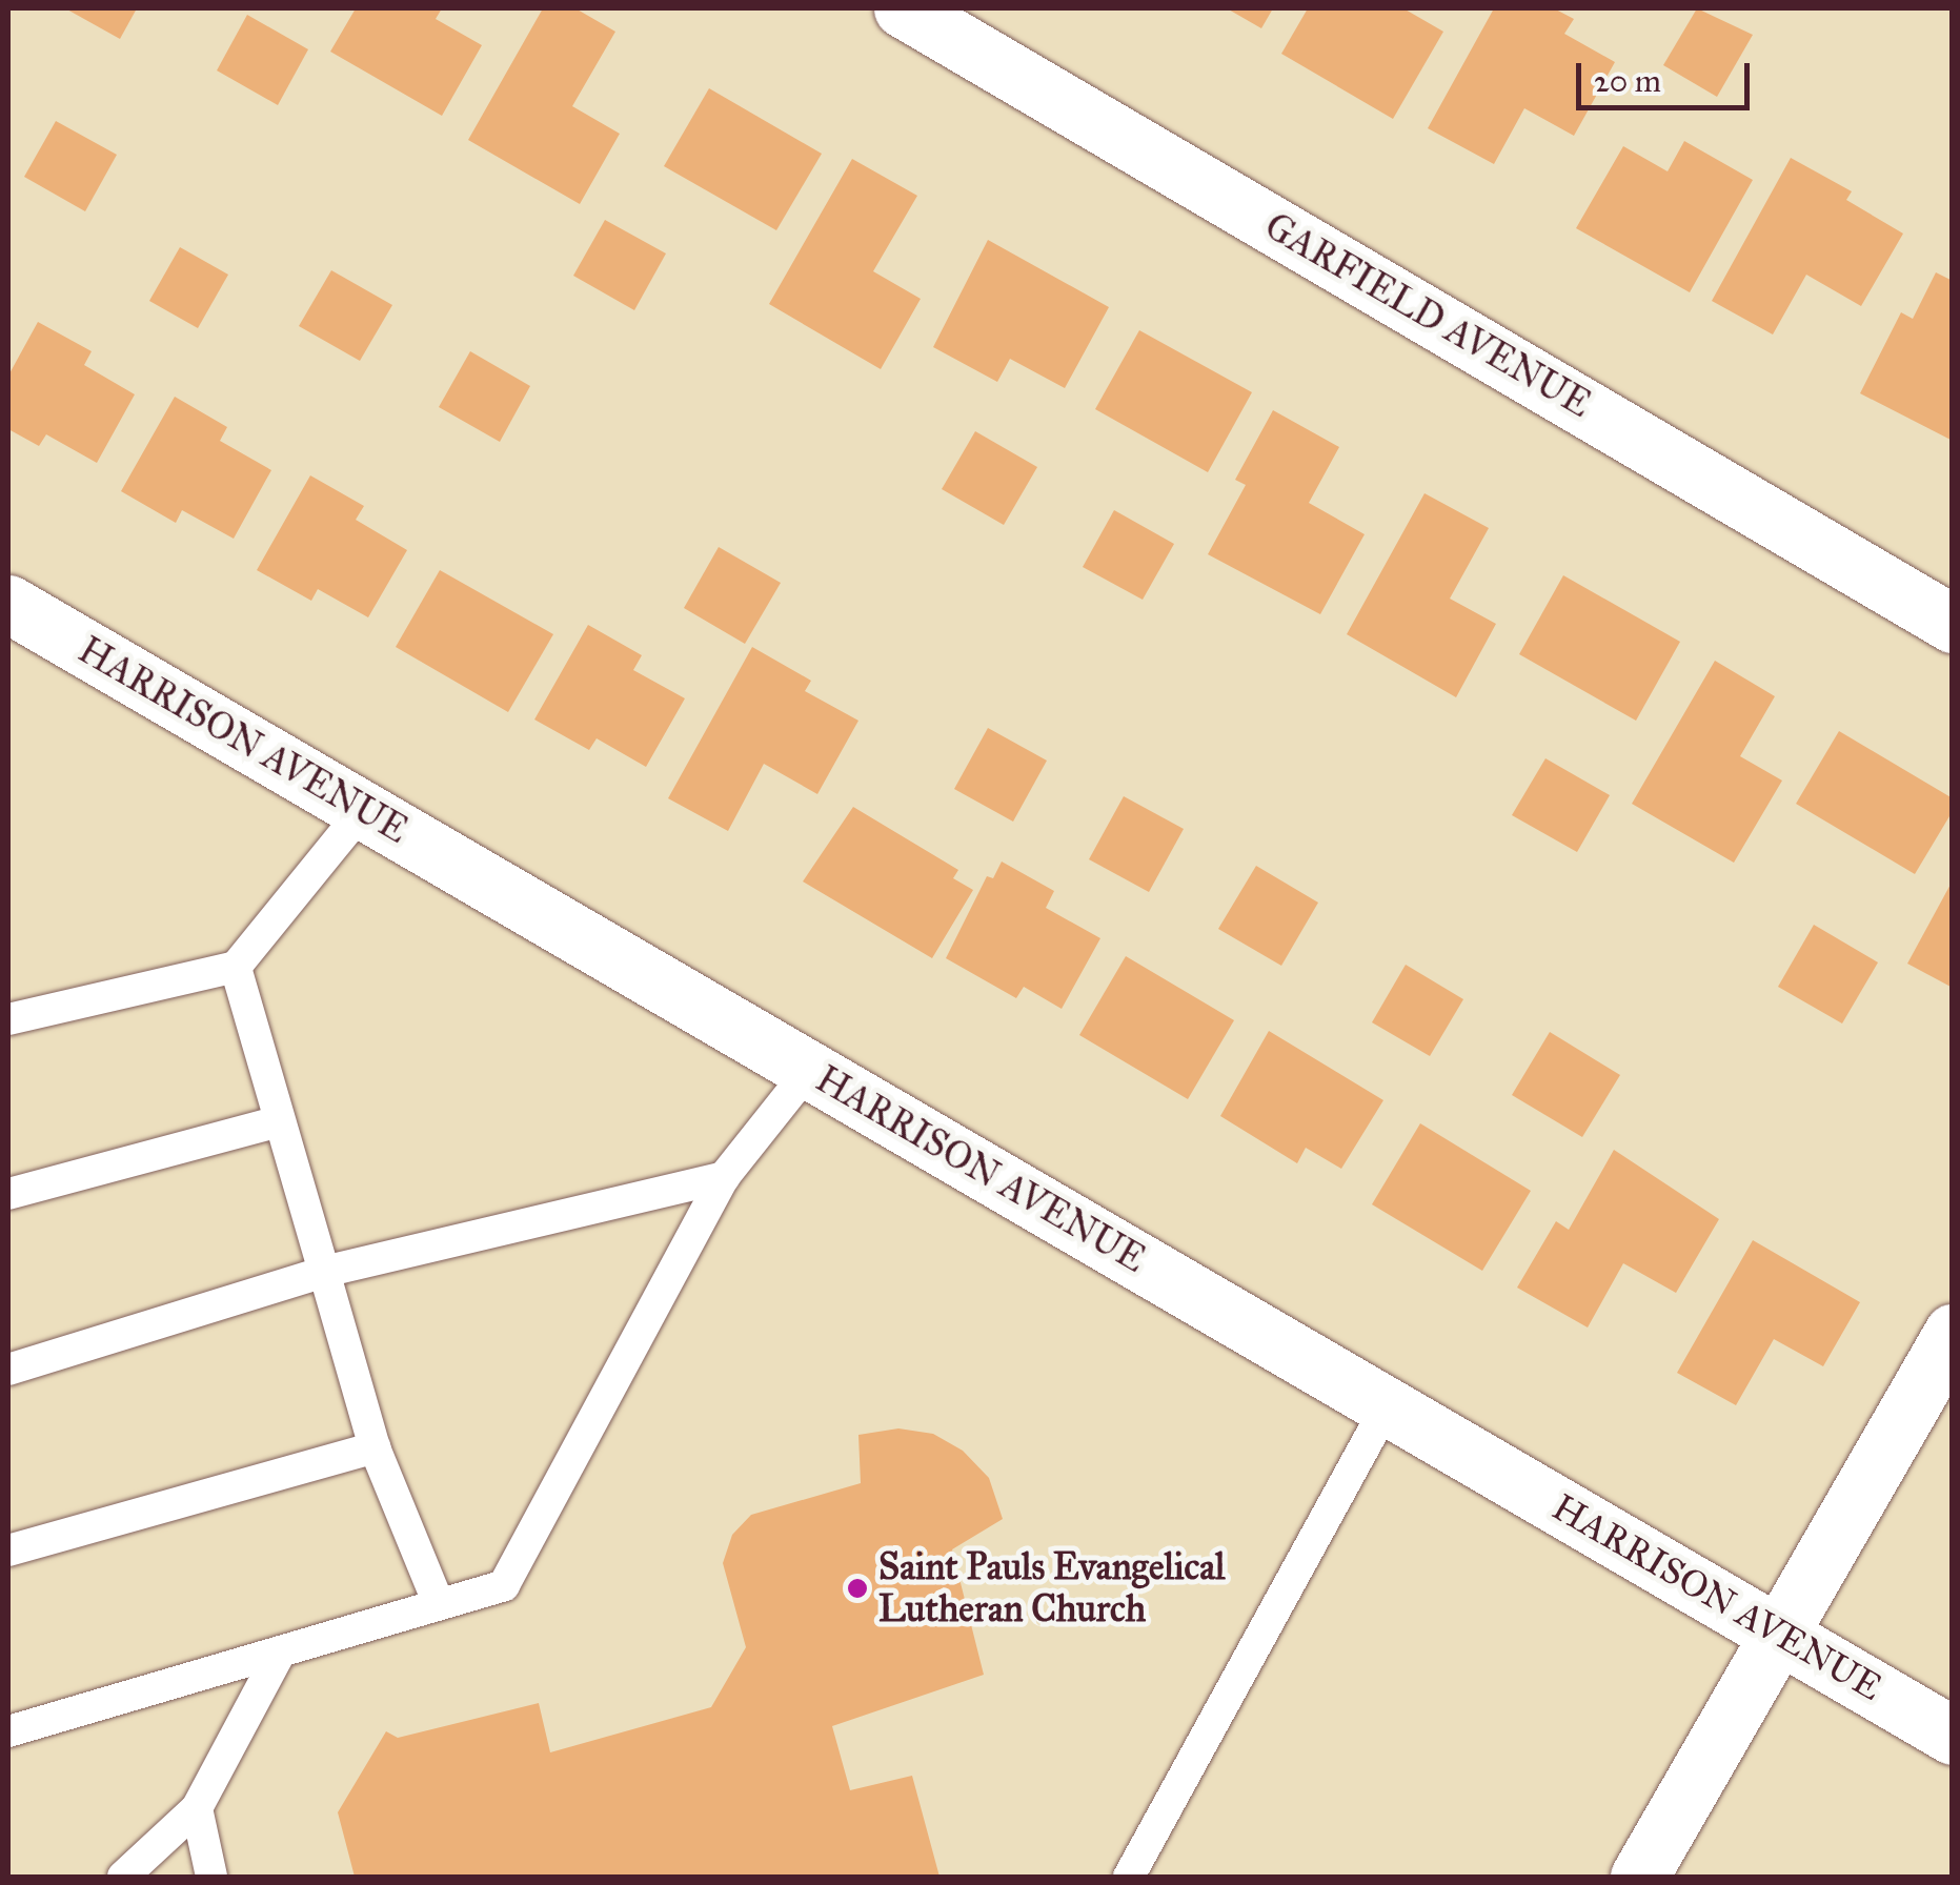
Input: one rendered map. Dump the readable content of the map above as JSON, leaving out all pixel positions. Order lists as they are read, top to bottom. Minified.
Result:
{"streets":{"street":["GARFIELD AVENUE","HARRISON AVENUE"]},"places":["Saint Pauls Evangelical Lutheran Church"],"scale_bar":"20 m"}
